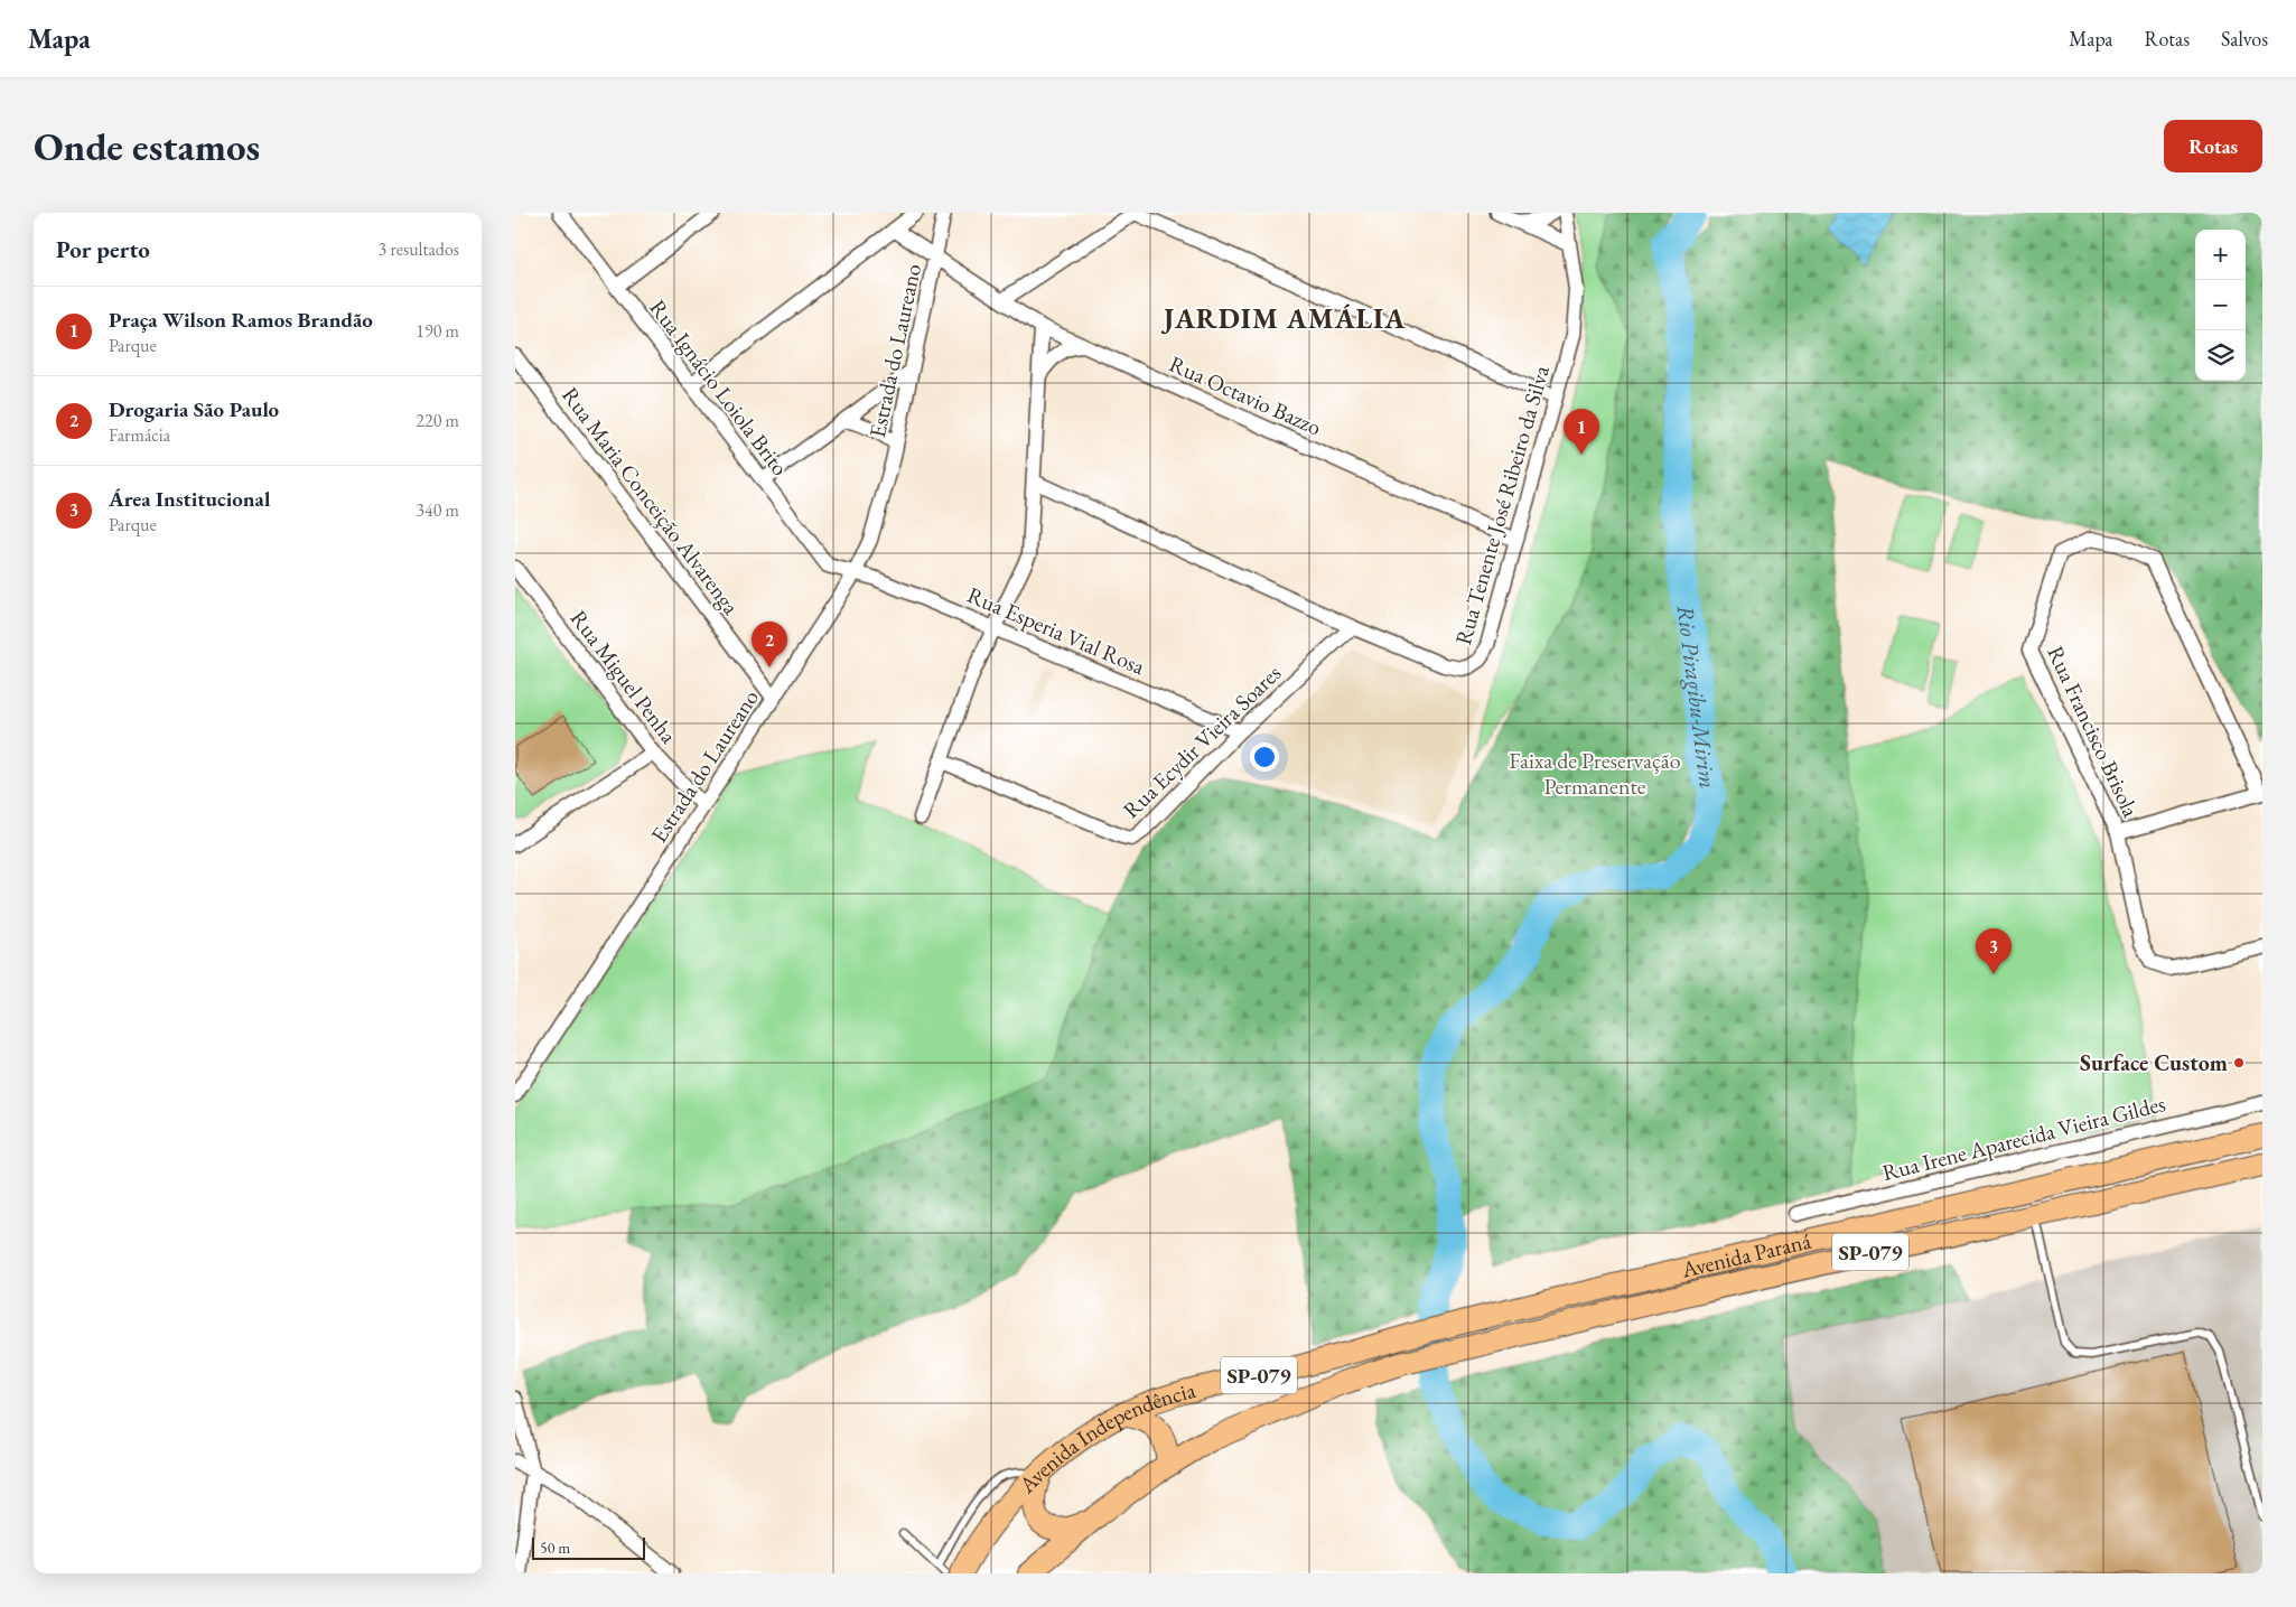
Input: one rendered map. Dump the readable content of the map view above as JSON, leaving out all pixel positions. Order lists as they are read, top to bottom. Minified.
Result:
{"streets":{"main road":["SP-079","Avenida Paraná","Avenida Independência"],"street":["Estrada do Laureano","Rua Ignácio Loiola Brito","Rua Octavio Bazzo","Rua Maria Conceição Alvarenga","Rua Tenente José Ribeiro da Silva","Rua Esperia Vial Rosa","Rua Miguel Penha","Rua Francisco Brisola","Rua Ecydir Vieira Soares","Rua Irene Aparecida Vieira Gildes"]},"crossings":[["Estrada do Laureano","Rua Ignácio Loiola Brito"],["Estrada do Laureano","Rua Octavio Bazzo"],["Estrada do Laureano","Rua Maria Conceição Alvarenga"],["Estrada do Laureano","Rua Esperia Vial Rosa"],["Estrada do Laureano","Rua Miguel Penha"],["Rua Ignácio Loiola Brito","Rua Esperia Vial Rosa"],["Rua Octavio Bazzo","Rua Tenente José Ribeiro da Silva"],["Rua Tenente José Ribeiro da Silva","Rua Ecydir Vieira Soares"],["Rua Esperia Vial Rosa","Rua Ecydir Vieira Soares"],["SP-079","Avenida Paraná"],["Avenida Paraná","Avenida Independência"]],"districts":["JARDIM AMÁLIA"],"water":["Rio Piragibu-Mirim"],"parks":["Faixa de Preservação Permanente"],"places":["Surface Custom"],"scale_bar":"50 m","page":{"header":"Mapa","nav":["Mapa","Rotas","Salvos"],"buttons":"Rotas","title":"Onde estamos","heading":["Por perto","3 resultados"],"map_buttons":["+","−"],"list":[{"mark":"1","name":"Praça Wilson Ramos Brandão","note":"Parque","value":"190 m"},{"mark":"2","name":"Drogaria São Paulo","note":"Farmácia","value":"220 m"},{"mark":"3","name":"Área Institucional","note":"Parque","value":"340 m"}],"pins":["1","2","3"],"scale":"50 m"}}
